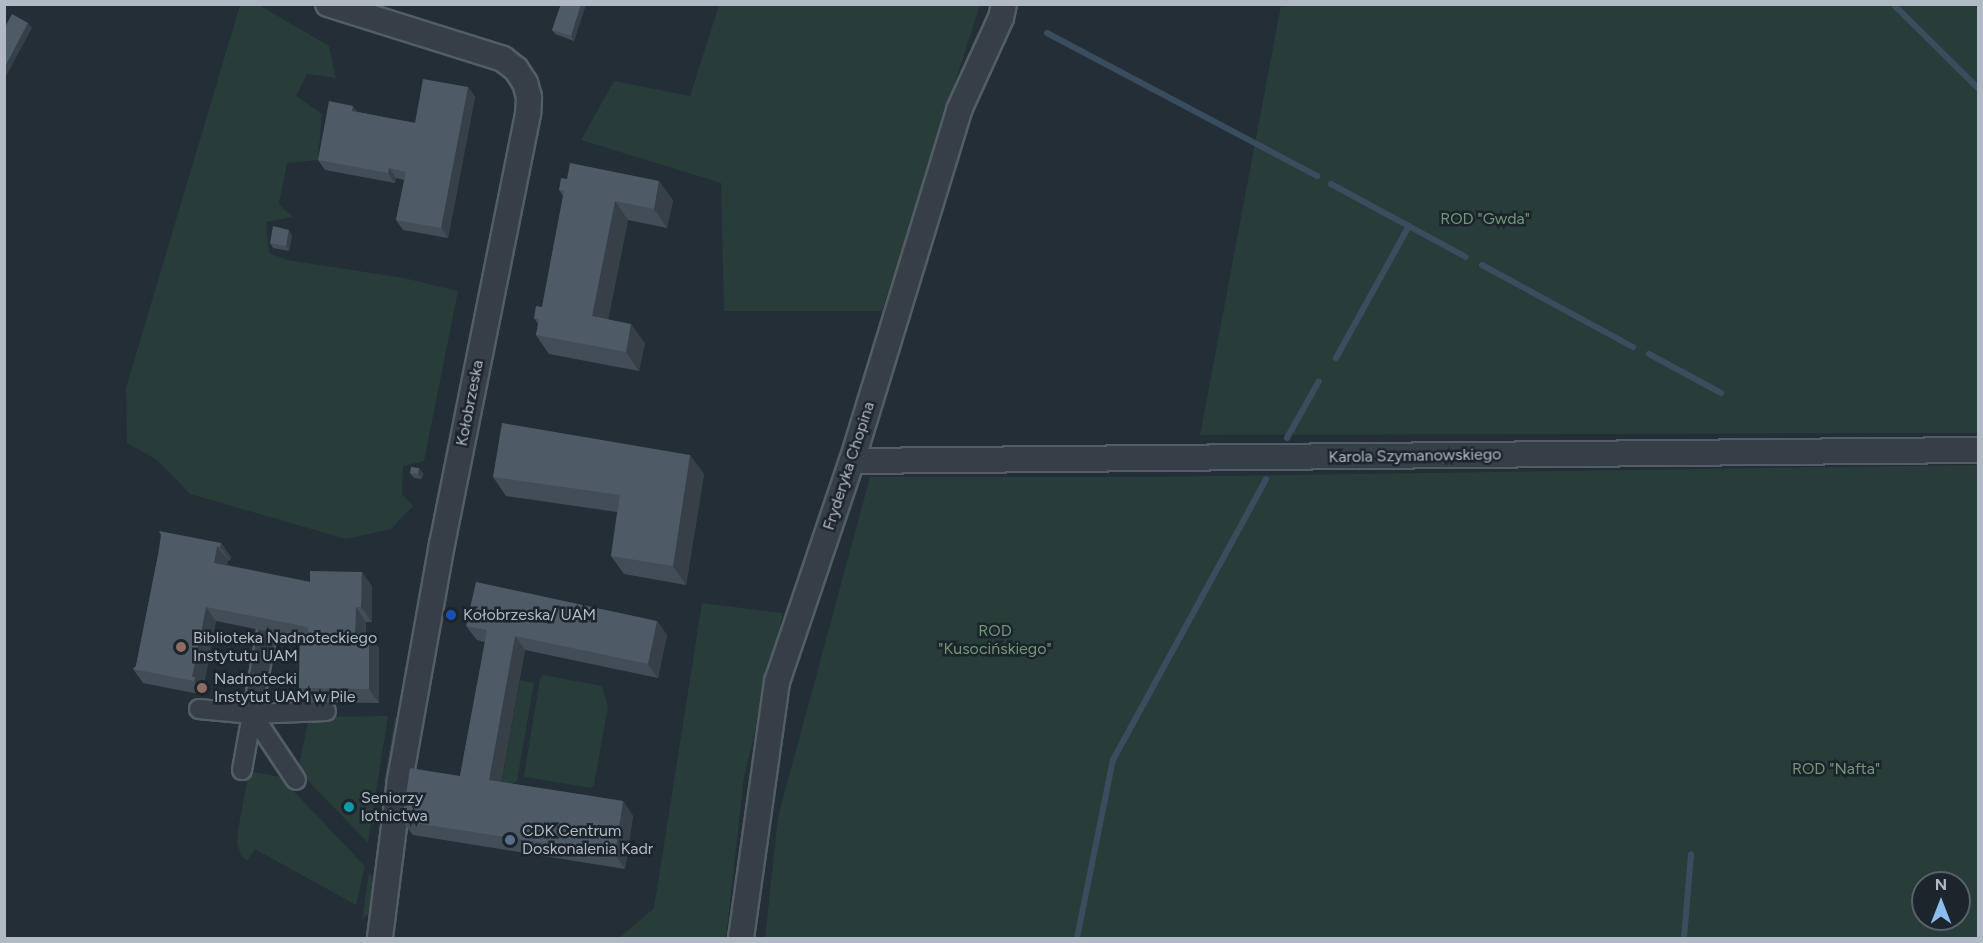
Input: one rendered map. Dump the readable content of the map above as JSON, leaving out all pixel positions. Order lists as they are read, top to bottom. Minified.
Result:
{"streets":{"street":["Kołobrzeska","Karola Szymanowskiego","Fryderyka Chopina"]},"crossings":[["Karola Szymanowskiego","Fryderyka Chopina"]],"parks":["ROD \"Gwda\"","ROD \"Kusocińskiego\"","ROD \"Nafta\""],"places":["Kołobrzeska/ UAM","Biblioteka Nadnoteckiego Instytutu UAM","Nadnotecki Instytut UAM w Pile","Seniorzy lotnictwa","CDK Centrum Doskonalenia Kadr"],"north":"top"}
